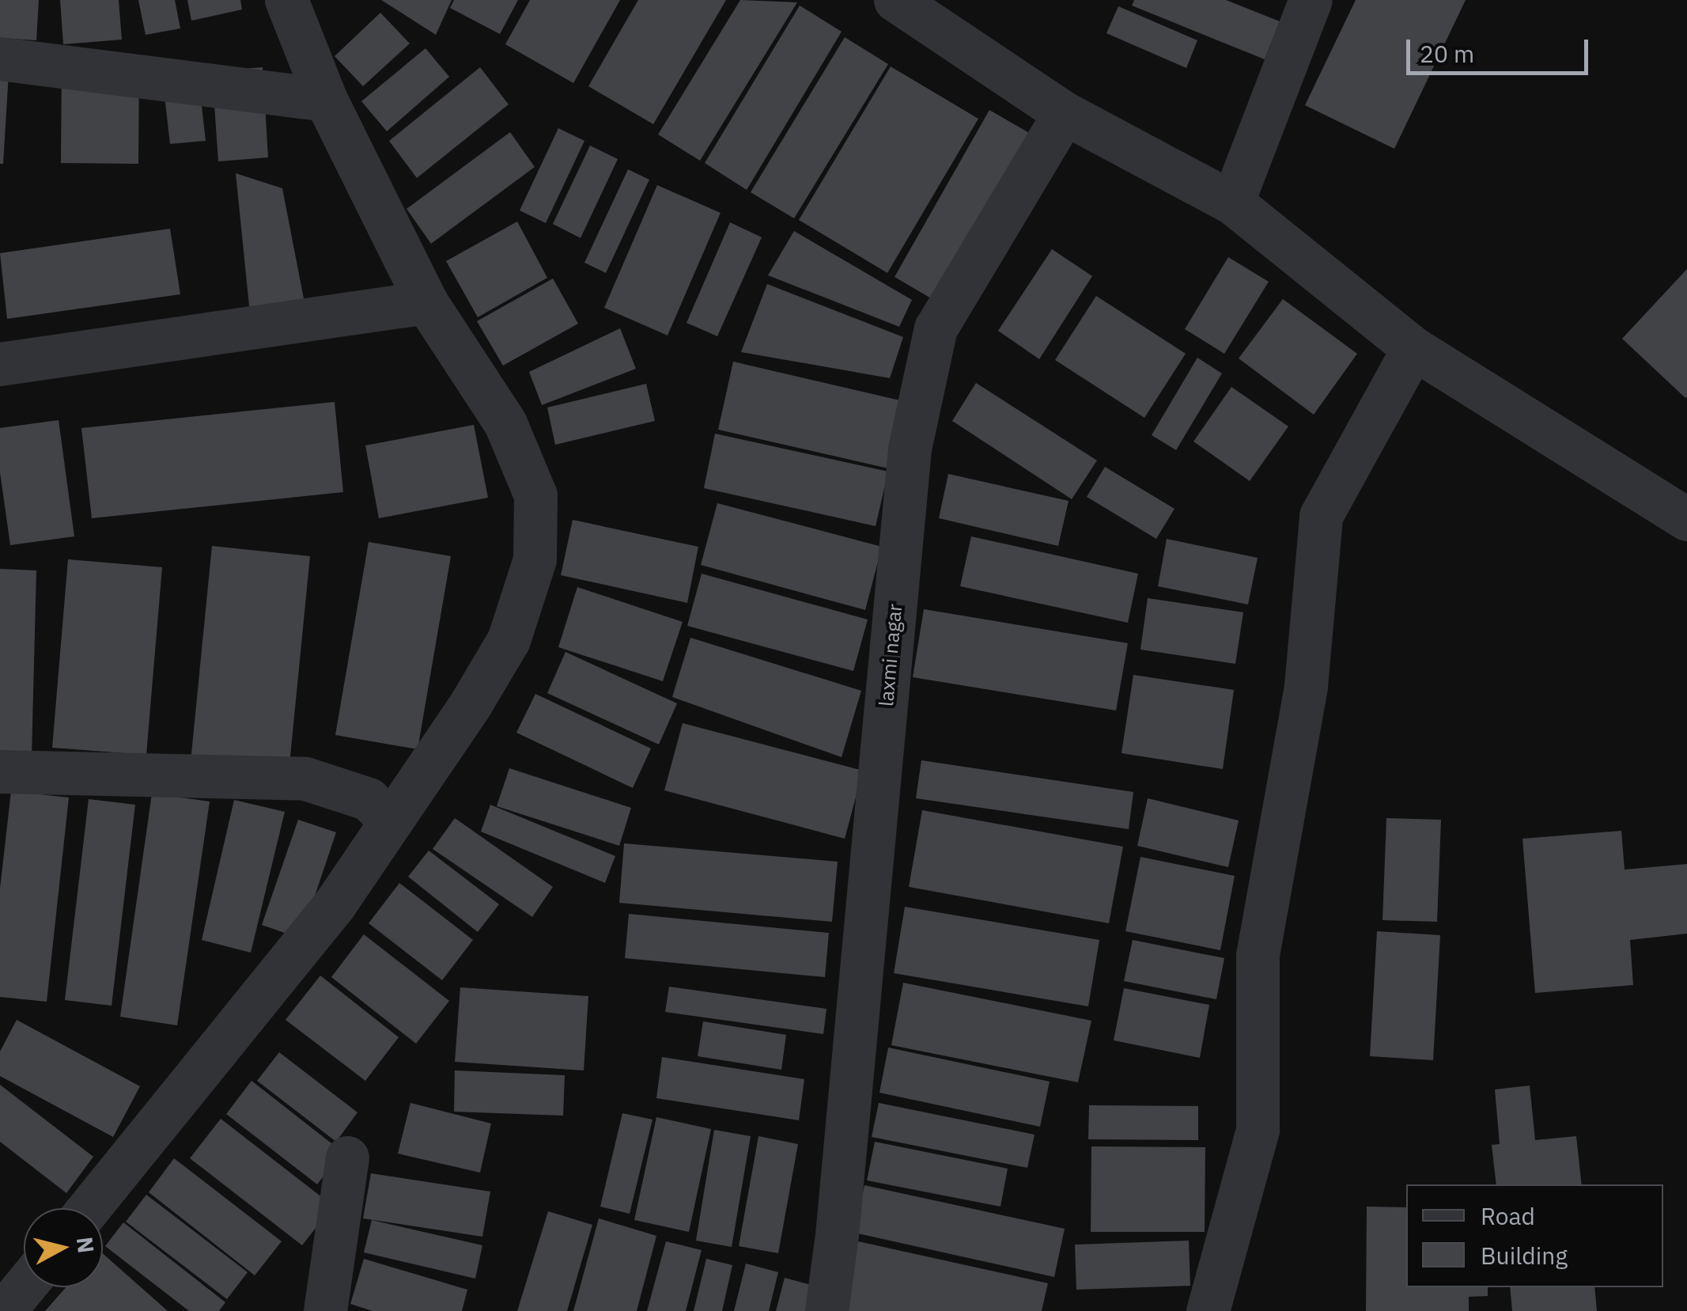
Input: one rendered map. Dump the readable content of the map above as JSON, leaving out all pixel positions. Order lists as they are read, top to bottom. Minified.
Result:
{"streets":{"street":["laxmi nagar"]},"legend":["Road","Building"],"scale_bar":"20 m","north":"right"}
